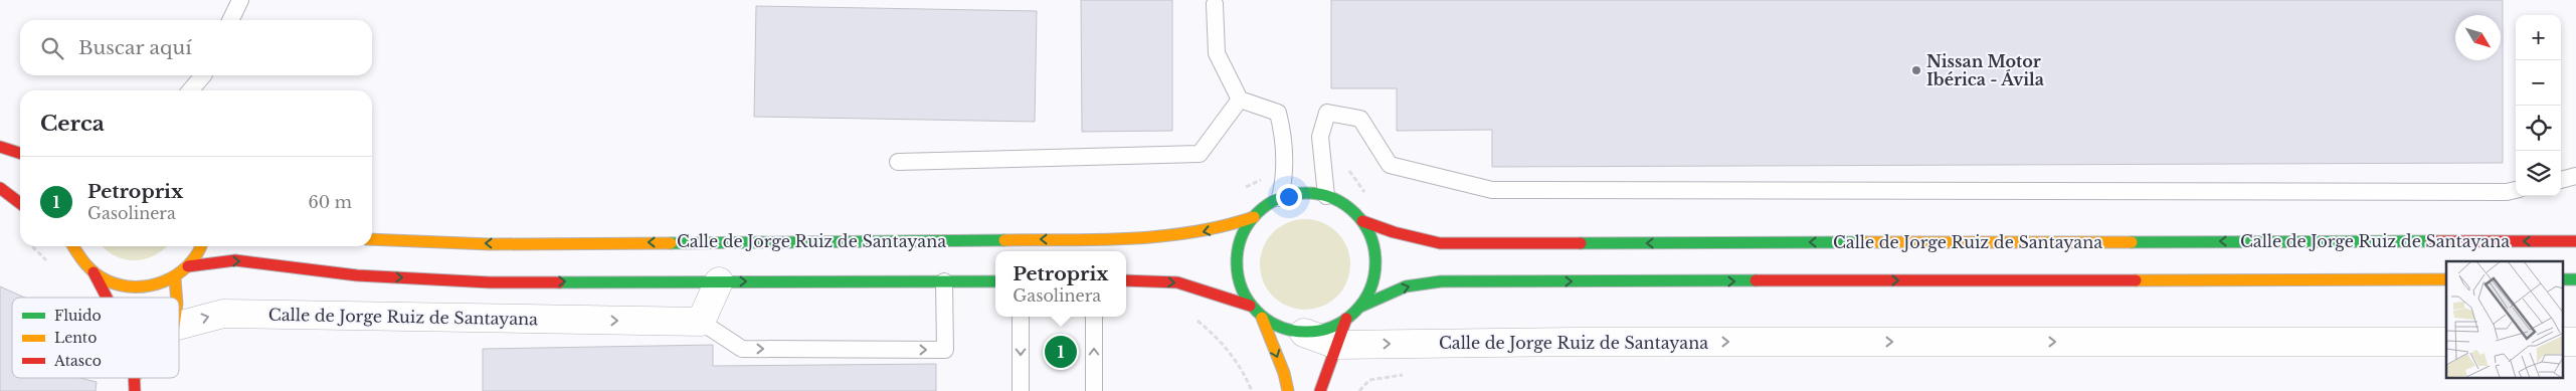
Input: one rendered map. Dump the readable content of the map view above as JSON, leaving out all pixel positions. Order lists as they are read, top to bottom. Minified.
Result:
{"streets":{"main road":["Calle de Jorge Ruiz de Santayana"]},"places":["Nissan Motor Ibérica - Ávila"],"legend":["Fluido","Lento","Atasco"],"north":"bottom right","page":{"map_buttons":["+","−"],"search":"Buscar aquí","heading":"Cerca","list":[{"mark":"1","name":"Petroprix","note":"Gasolinera","value":"60 m"}],"popup":["Petroprix","Gasolinera"],"pins":"1"}}
